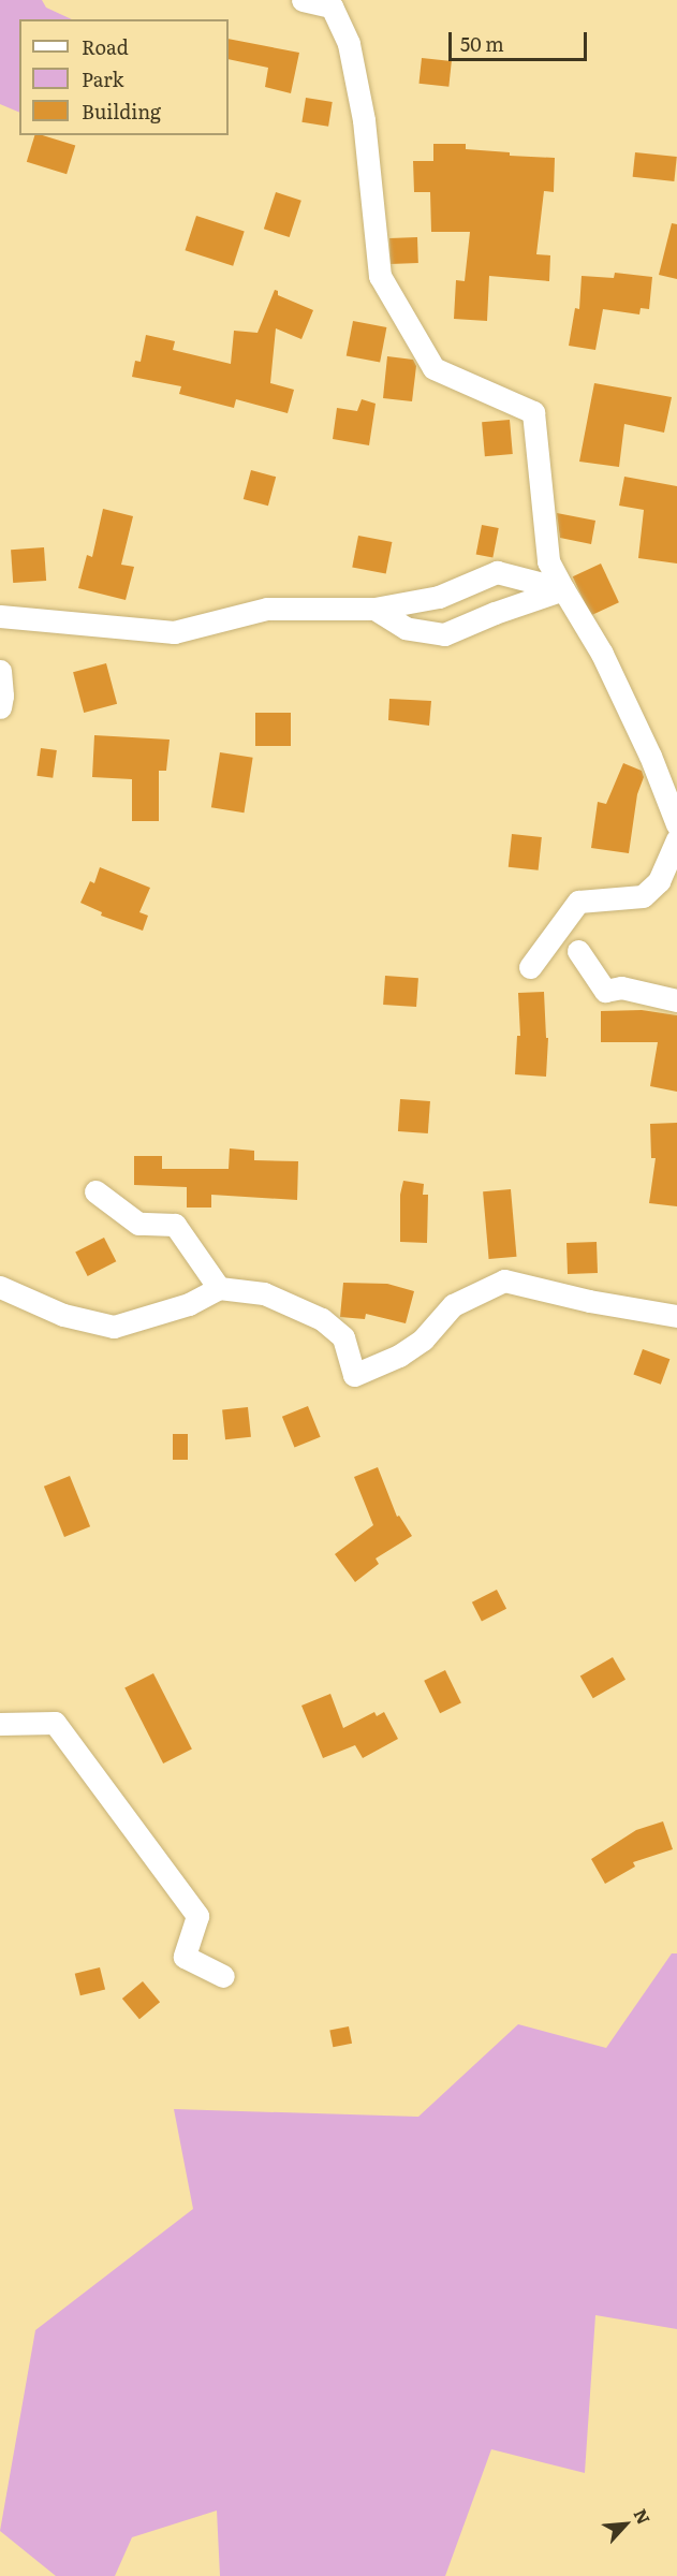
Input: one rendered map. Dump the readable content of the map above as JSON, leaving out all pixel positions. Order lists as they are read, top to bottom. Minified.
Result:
{"legend":["Road","Park","Building"],"scale_bar":"50 m","north":"top right"}
